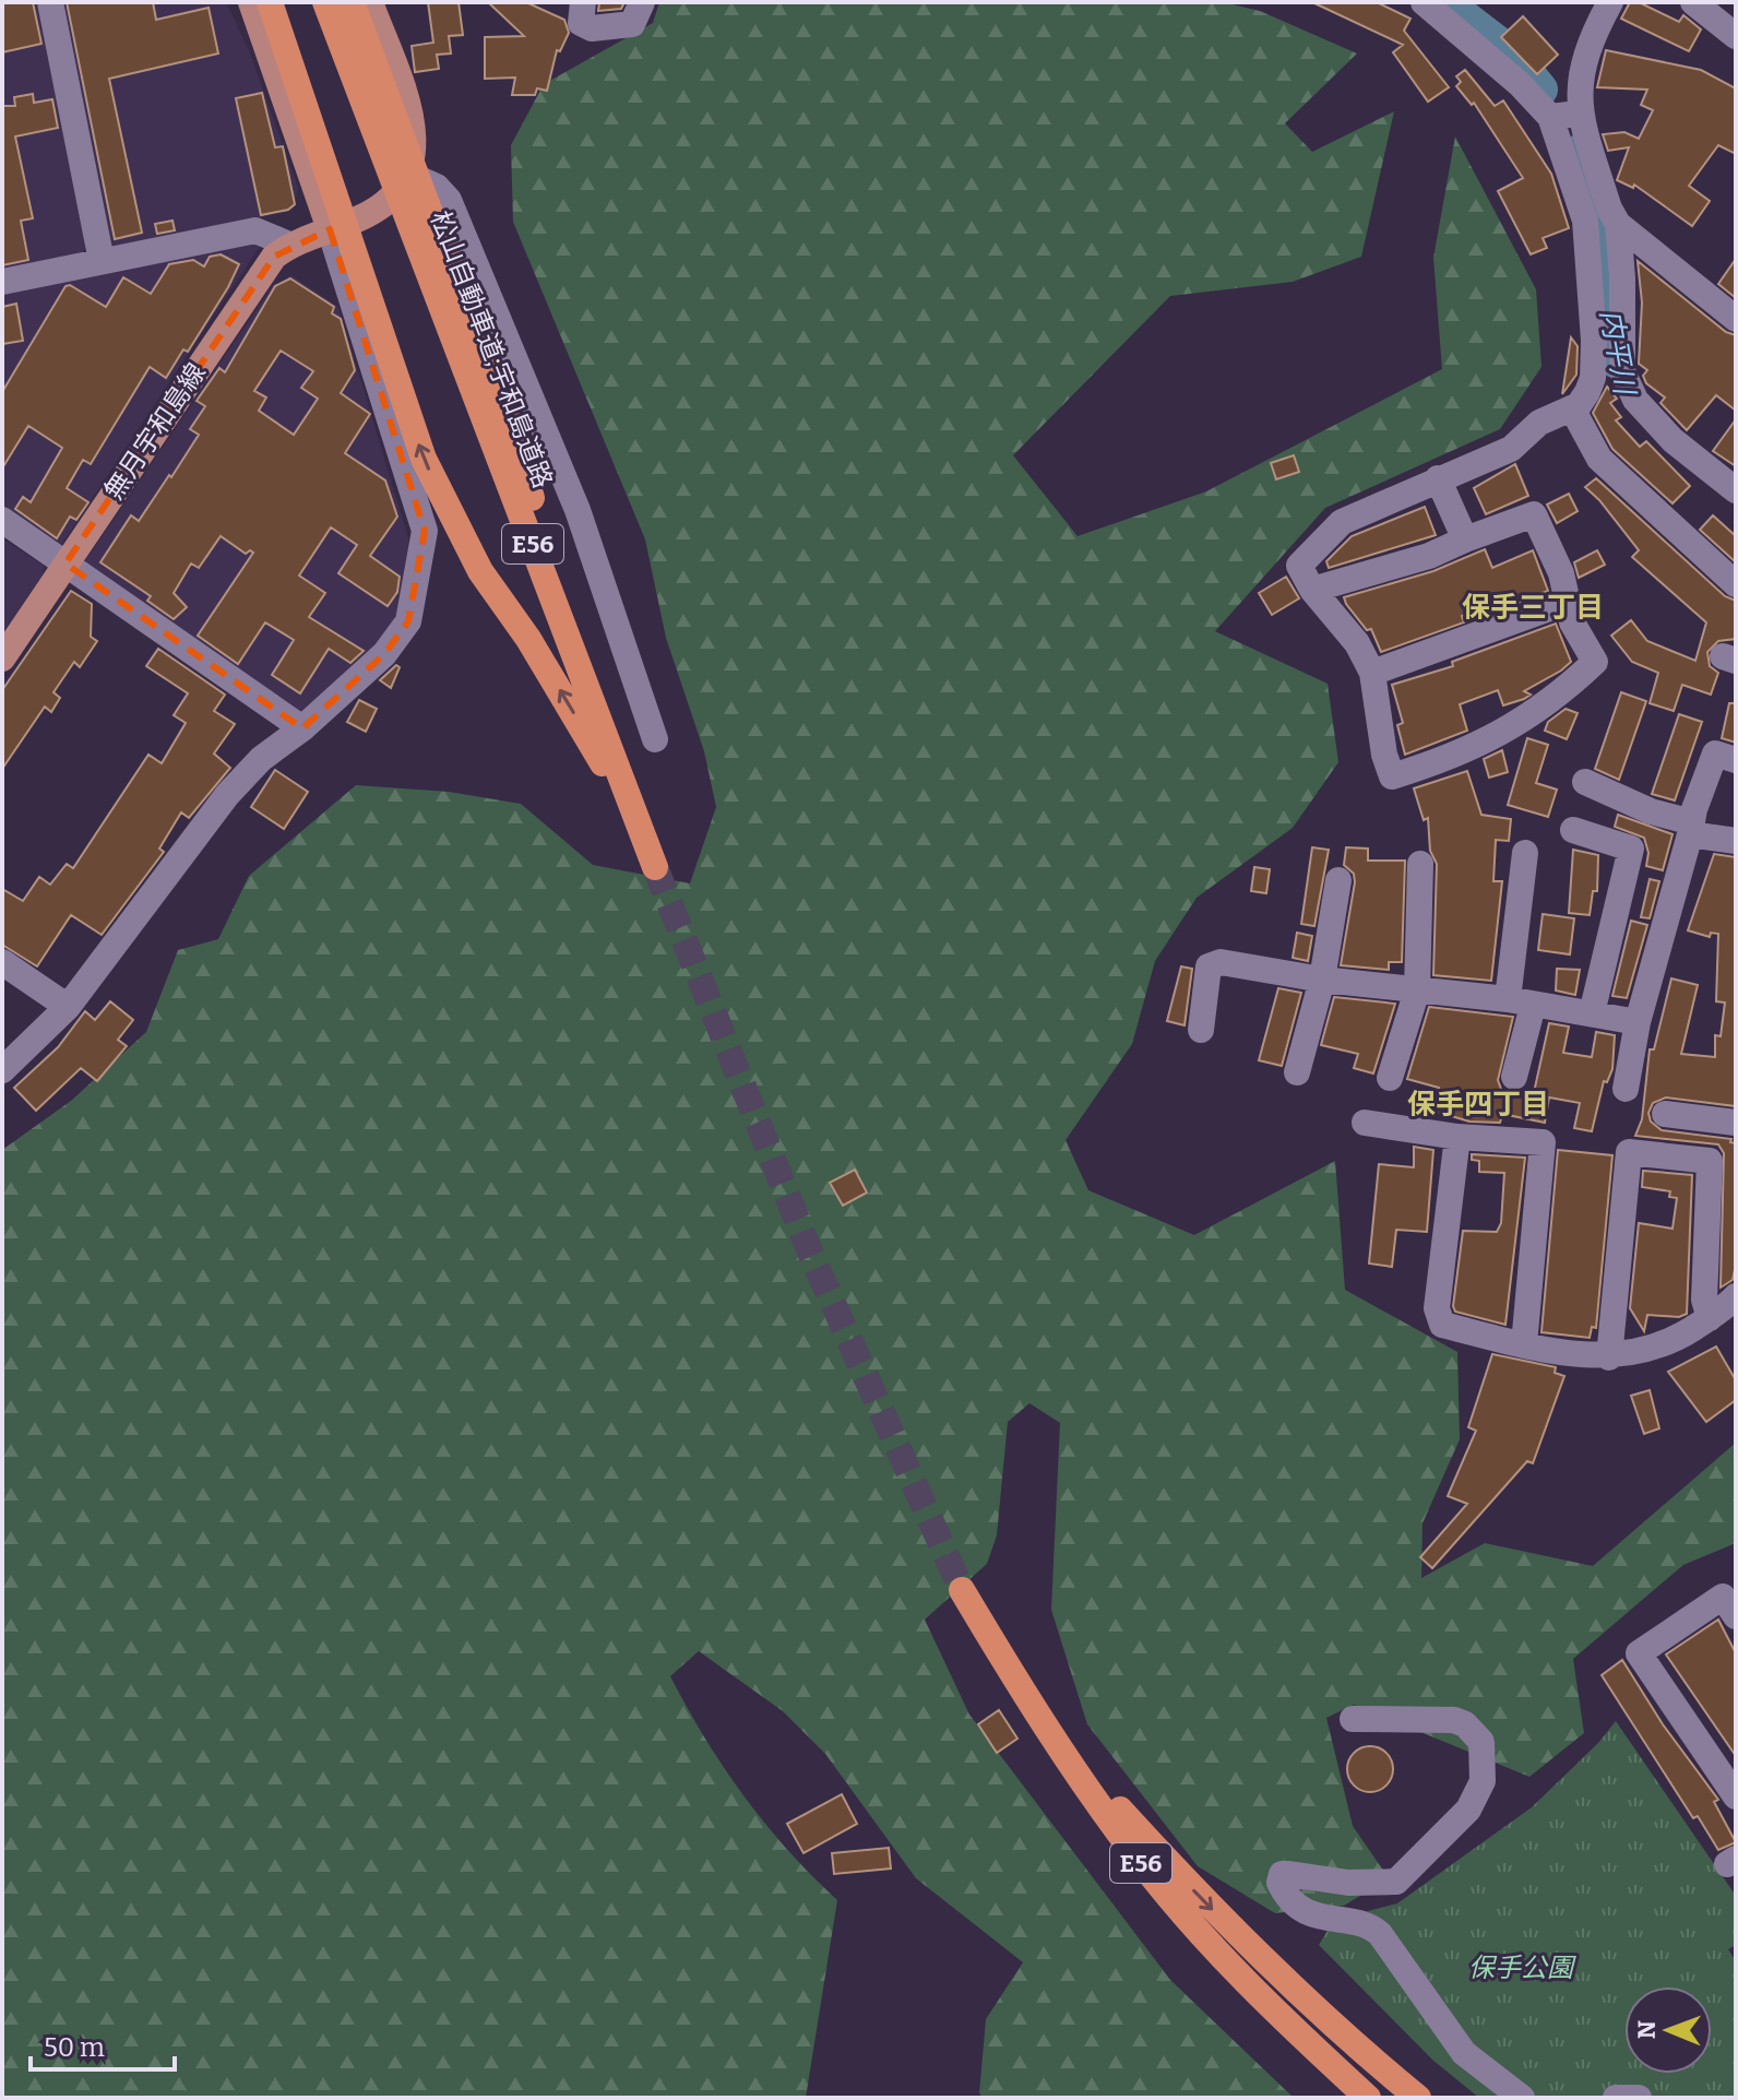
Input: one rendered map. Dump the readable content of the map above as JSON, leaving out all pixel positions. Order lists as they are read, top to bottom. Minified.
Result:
{"streets":{"highway":["松山自動車道;宇和島道路","E56"],"main road":["無月宇和島線"]},"districts":["保手三丁目","保手四丁目"],"water":["内平川"],"parks":["保手公園"],"scale_bar":"50 m","north":"left"}
